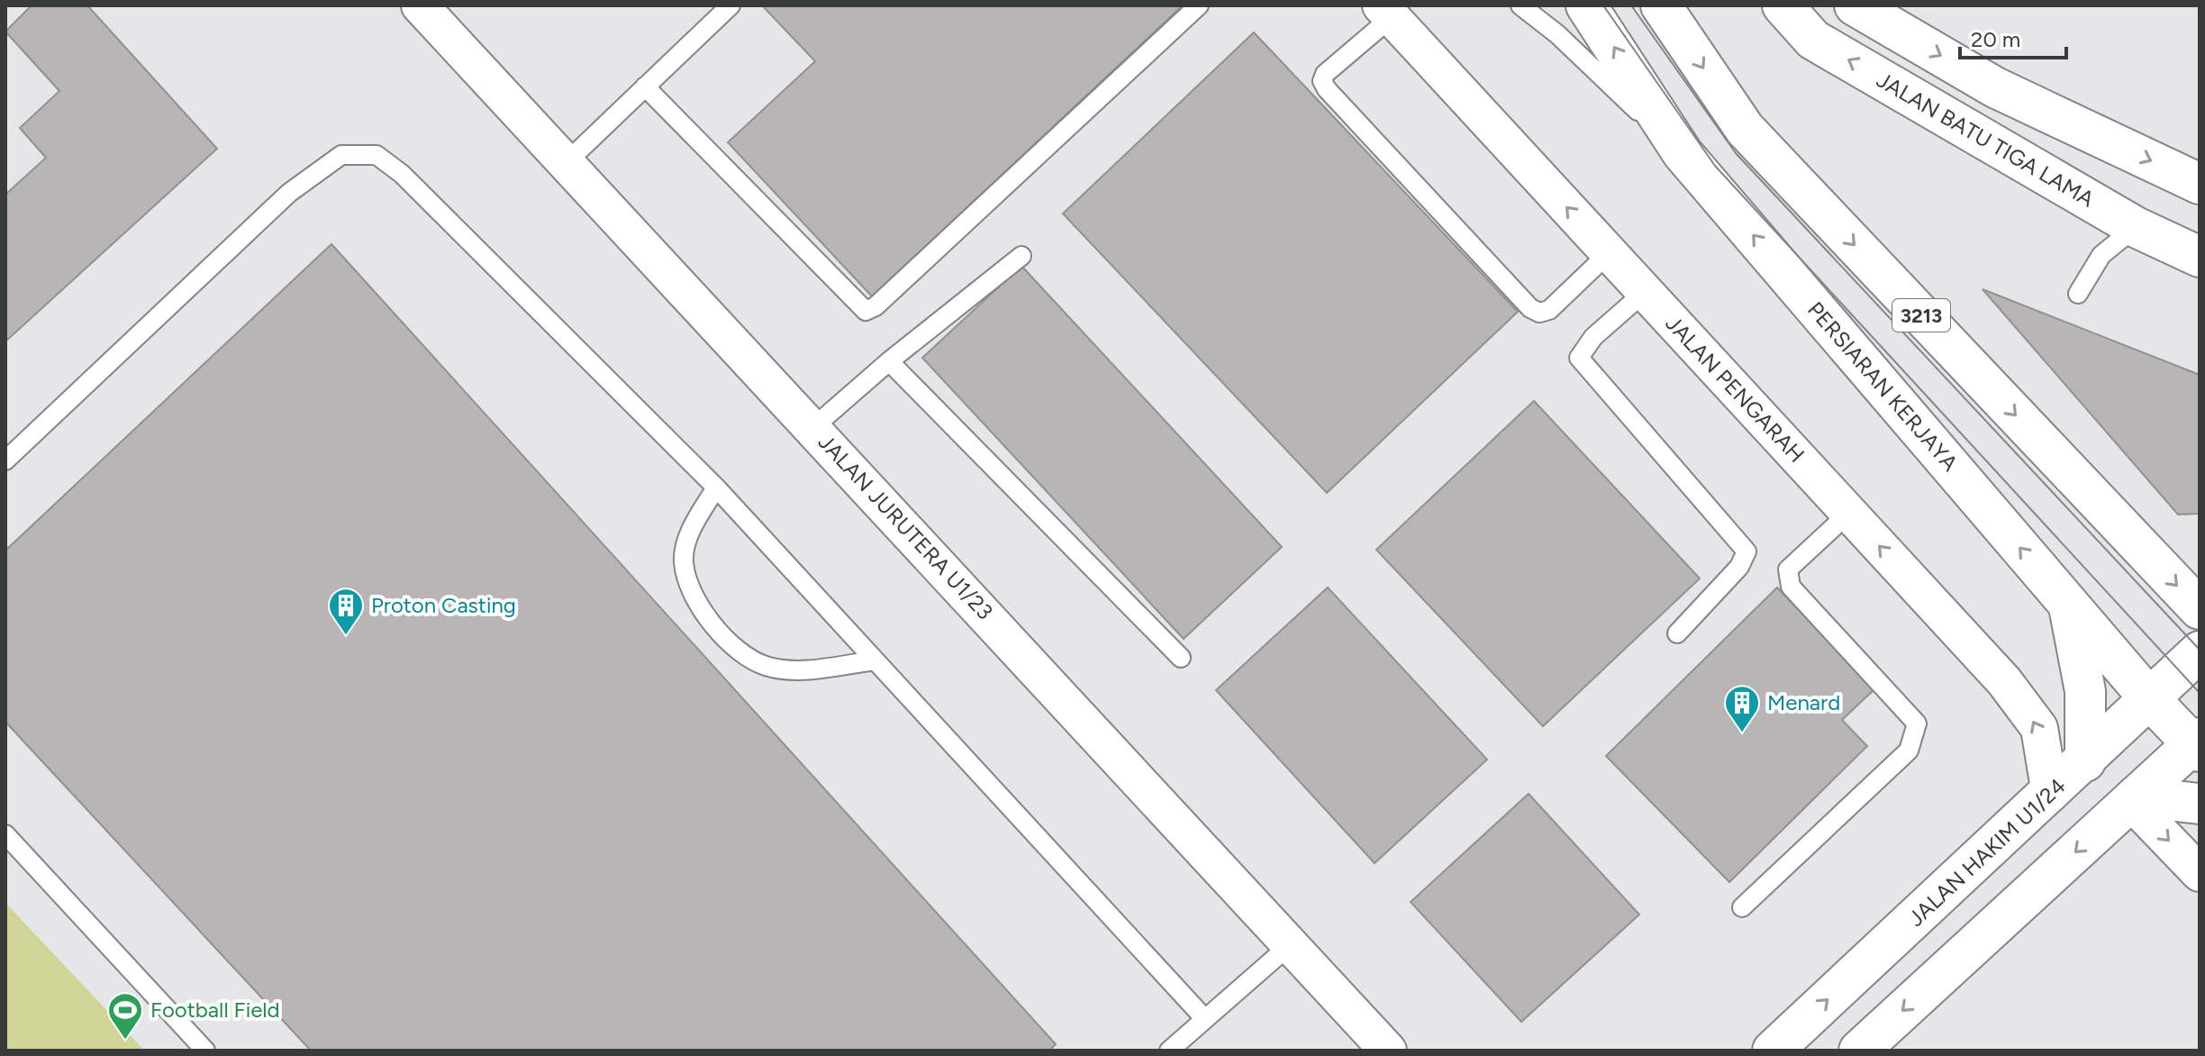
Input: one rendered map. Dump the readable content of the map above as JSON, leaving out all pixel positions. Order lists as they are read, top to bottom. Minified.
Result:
{"streets":{"main road":["JALAN BATU TIGA LAMA","3213","PERSIARAN KERJAYA","JALAN HAKIM U1/24"],"street":["JALAN PENGARAH","JALAN JURUTERA U1/23"]},"crossings":[["PERSIARAN KERJAYA","JALAN HAKIM U1/24"],["JALAN PENGARAH","JALAN HAKIM U1/24"]],"one_way":["JALAN PENGARAH"],"places":{"building":["Proton Casting","Menard"],"sports":["Football Field"]},"scale_bar":"20 m"}
